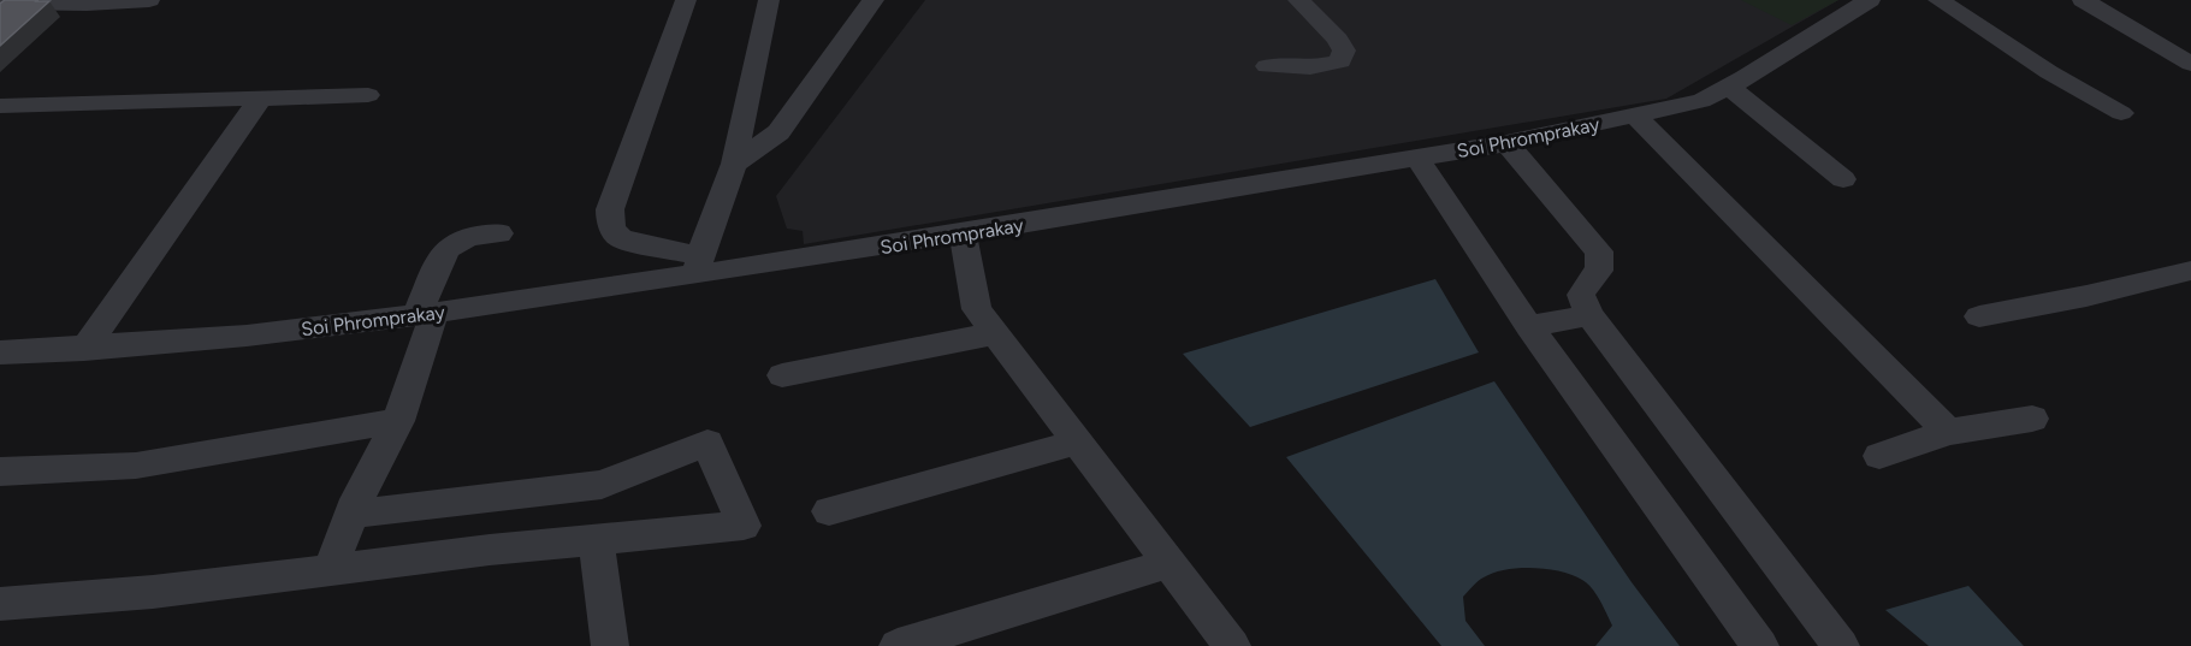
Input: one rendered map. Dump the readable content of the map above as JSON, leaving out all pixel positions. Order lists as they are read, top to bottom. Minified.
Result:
{"streets":{"street":["Soi Phromprakay"]}}
